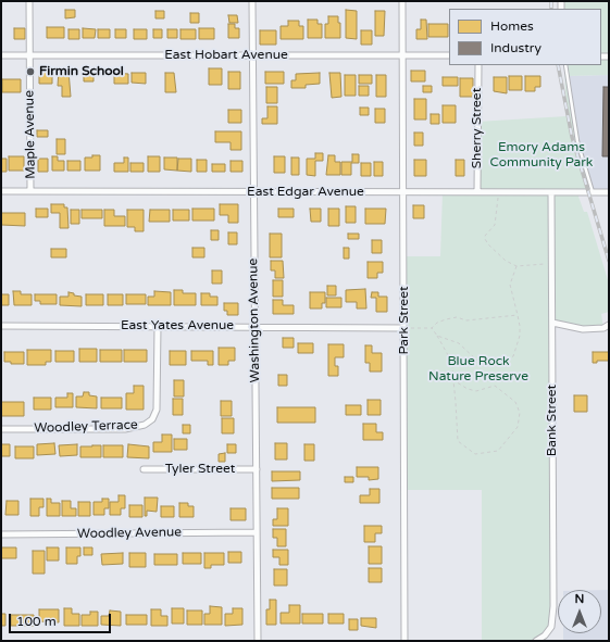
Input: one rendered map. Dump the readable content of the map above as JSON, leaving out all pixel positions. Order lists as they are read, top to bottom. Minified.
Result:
{"streets":{"street":["East Hobart Avenue","Sherry Street","Maple Avenue","East Edgar Avenue","Washington Avenue","Park Street","East Yates Avenue","Bank Street","Woodley Terrace","Tyler Street","Woodley Avenue"]},"crossings":[["East Hobart Avenue","Maple Avenue"],["East Hobart Avenue","Washington Avenue"],["East Hobart Avenue","Park Street"],["Sherry Street","East Edgar Avenue"],["Maple Avenue","East Edgar Avenue"],["East Edgar Avenue","Washington Avenue"],["East Edgar Avenue","Park Street"],["East Edgar Avenue","Bank Street"],["Washington Avenue","East Yates Avenue"],["Washington Avenue","Tyler Street"],["Washington Avenue","Woodley Avenue"],["Park Street","East Yates Avenue"],["East Yates Avenue","Woodley Terrace"]],"parks":["Emory Adams Community Park","Blue Rock Nature Preserve"],"places":["Firmin School"],"legend":["Homes","Industry"],"scale_bar":"100 m","north":"top"}
